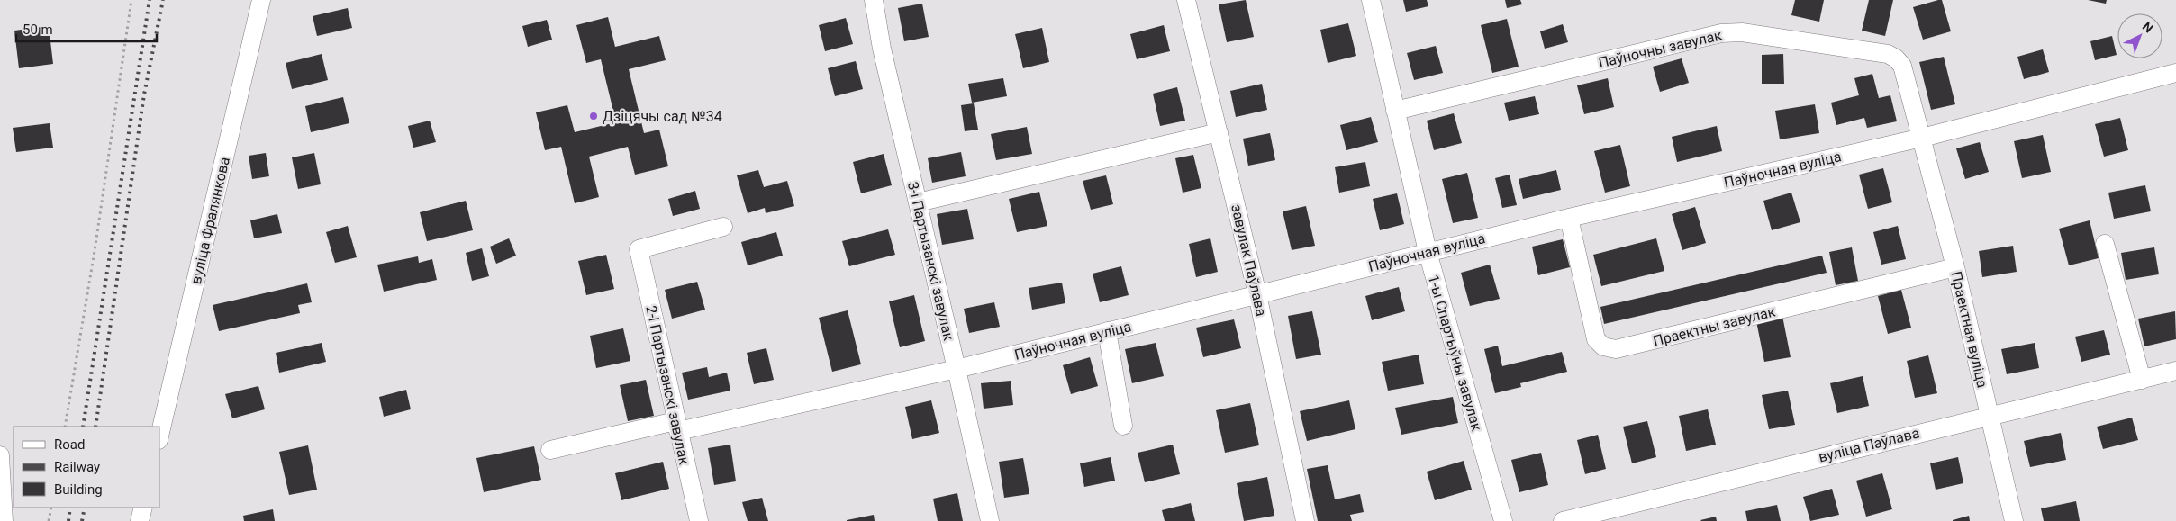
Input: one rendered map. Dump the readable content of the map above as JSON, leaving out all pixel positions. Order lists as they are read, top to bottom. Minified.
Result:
{"streets":{"street":["Паўночны завулак","Паўночная вуліца","вуліца Фралянкова","завулак Паўлава","3-і Партызанскі завулак","Праектны завулак","Праектная вуліца","1-ы Спартыўны завулак","2-і Партызанскі завулак","вуліца Паўлава"]},"crossings":[["Паўночны завулак","Паўночная вуліца"],["Паўночны завулак","Праектная вуліца"],["Паўночны завулак","1-ы Спартыўны завулак"],["Паўночная вуліца","завулак Паўлава"],["Паўночная вуліца","3-і Партызанскі завулак"],["Паўночная вуліца","Праектны завулак"],["Паўночная вуліца","Праектная вуліца"],["Паўночная вуліца","1-ы Спартыўны завулак"],["Паўночная вуліца","2-і Партызанскі завулак"],["Праектны завулак","Праектная вуліца"],["Праектная вуліца","вуліца Паўлава"]],"places":["Дзіцячы сад №34"],"legend":["Road","Railway","Building"],"scale_bar":"50 m","north":"top right"}
